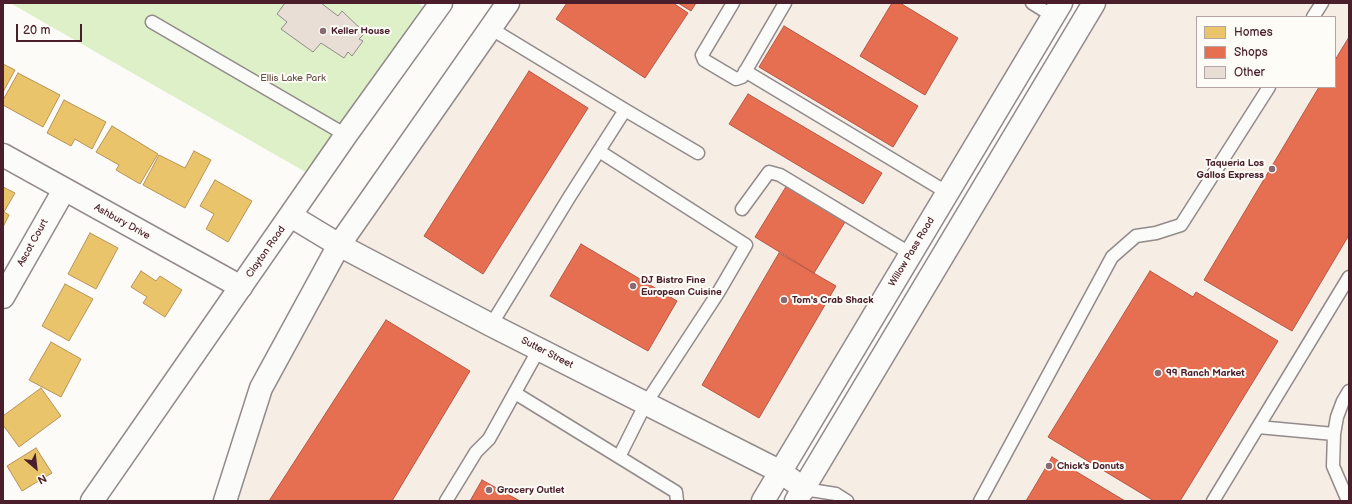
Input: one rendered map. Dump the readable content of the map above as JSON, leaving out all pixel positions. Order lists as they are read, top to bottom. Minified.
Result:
{"streets":{"main road":["Ashbury Drive","Ascot Court","Clayton Road","Willow Pass Road","Sutter Street"]},"crossings":[["Ashbury Drive","Ascot Court"],["Ashbury Drive","Clayton Road"],["Clayton Road","Sutter Street"],["Willow Pass Road","Sutter Street"]],"parks":["Ellis Lake Park"],"places":["Keller House","Taqueria Los Gallos Express","DJ Bistro Fine European Cuisine","Tom's Crab Shack","99 Ranch Market","Chick's Donuts","Grocery Outlet"],"legend":["Homes","Shops","Other"],"scale_bar":"20 m","north":"bottom right"}
